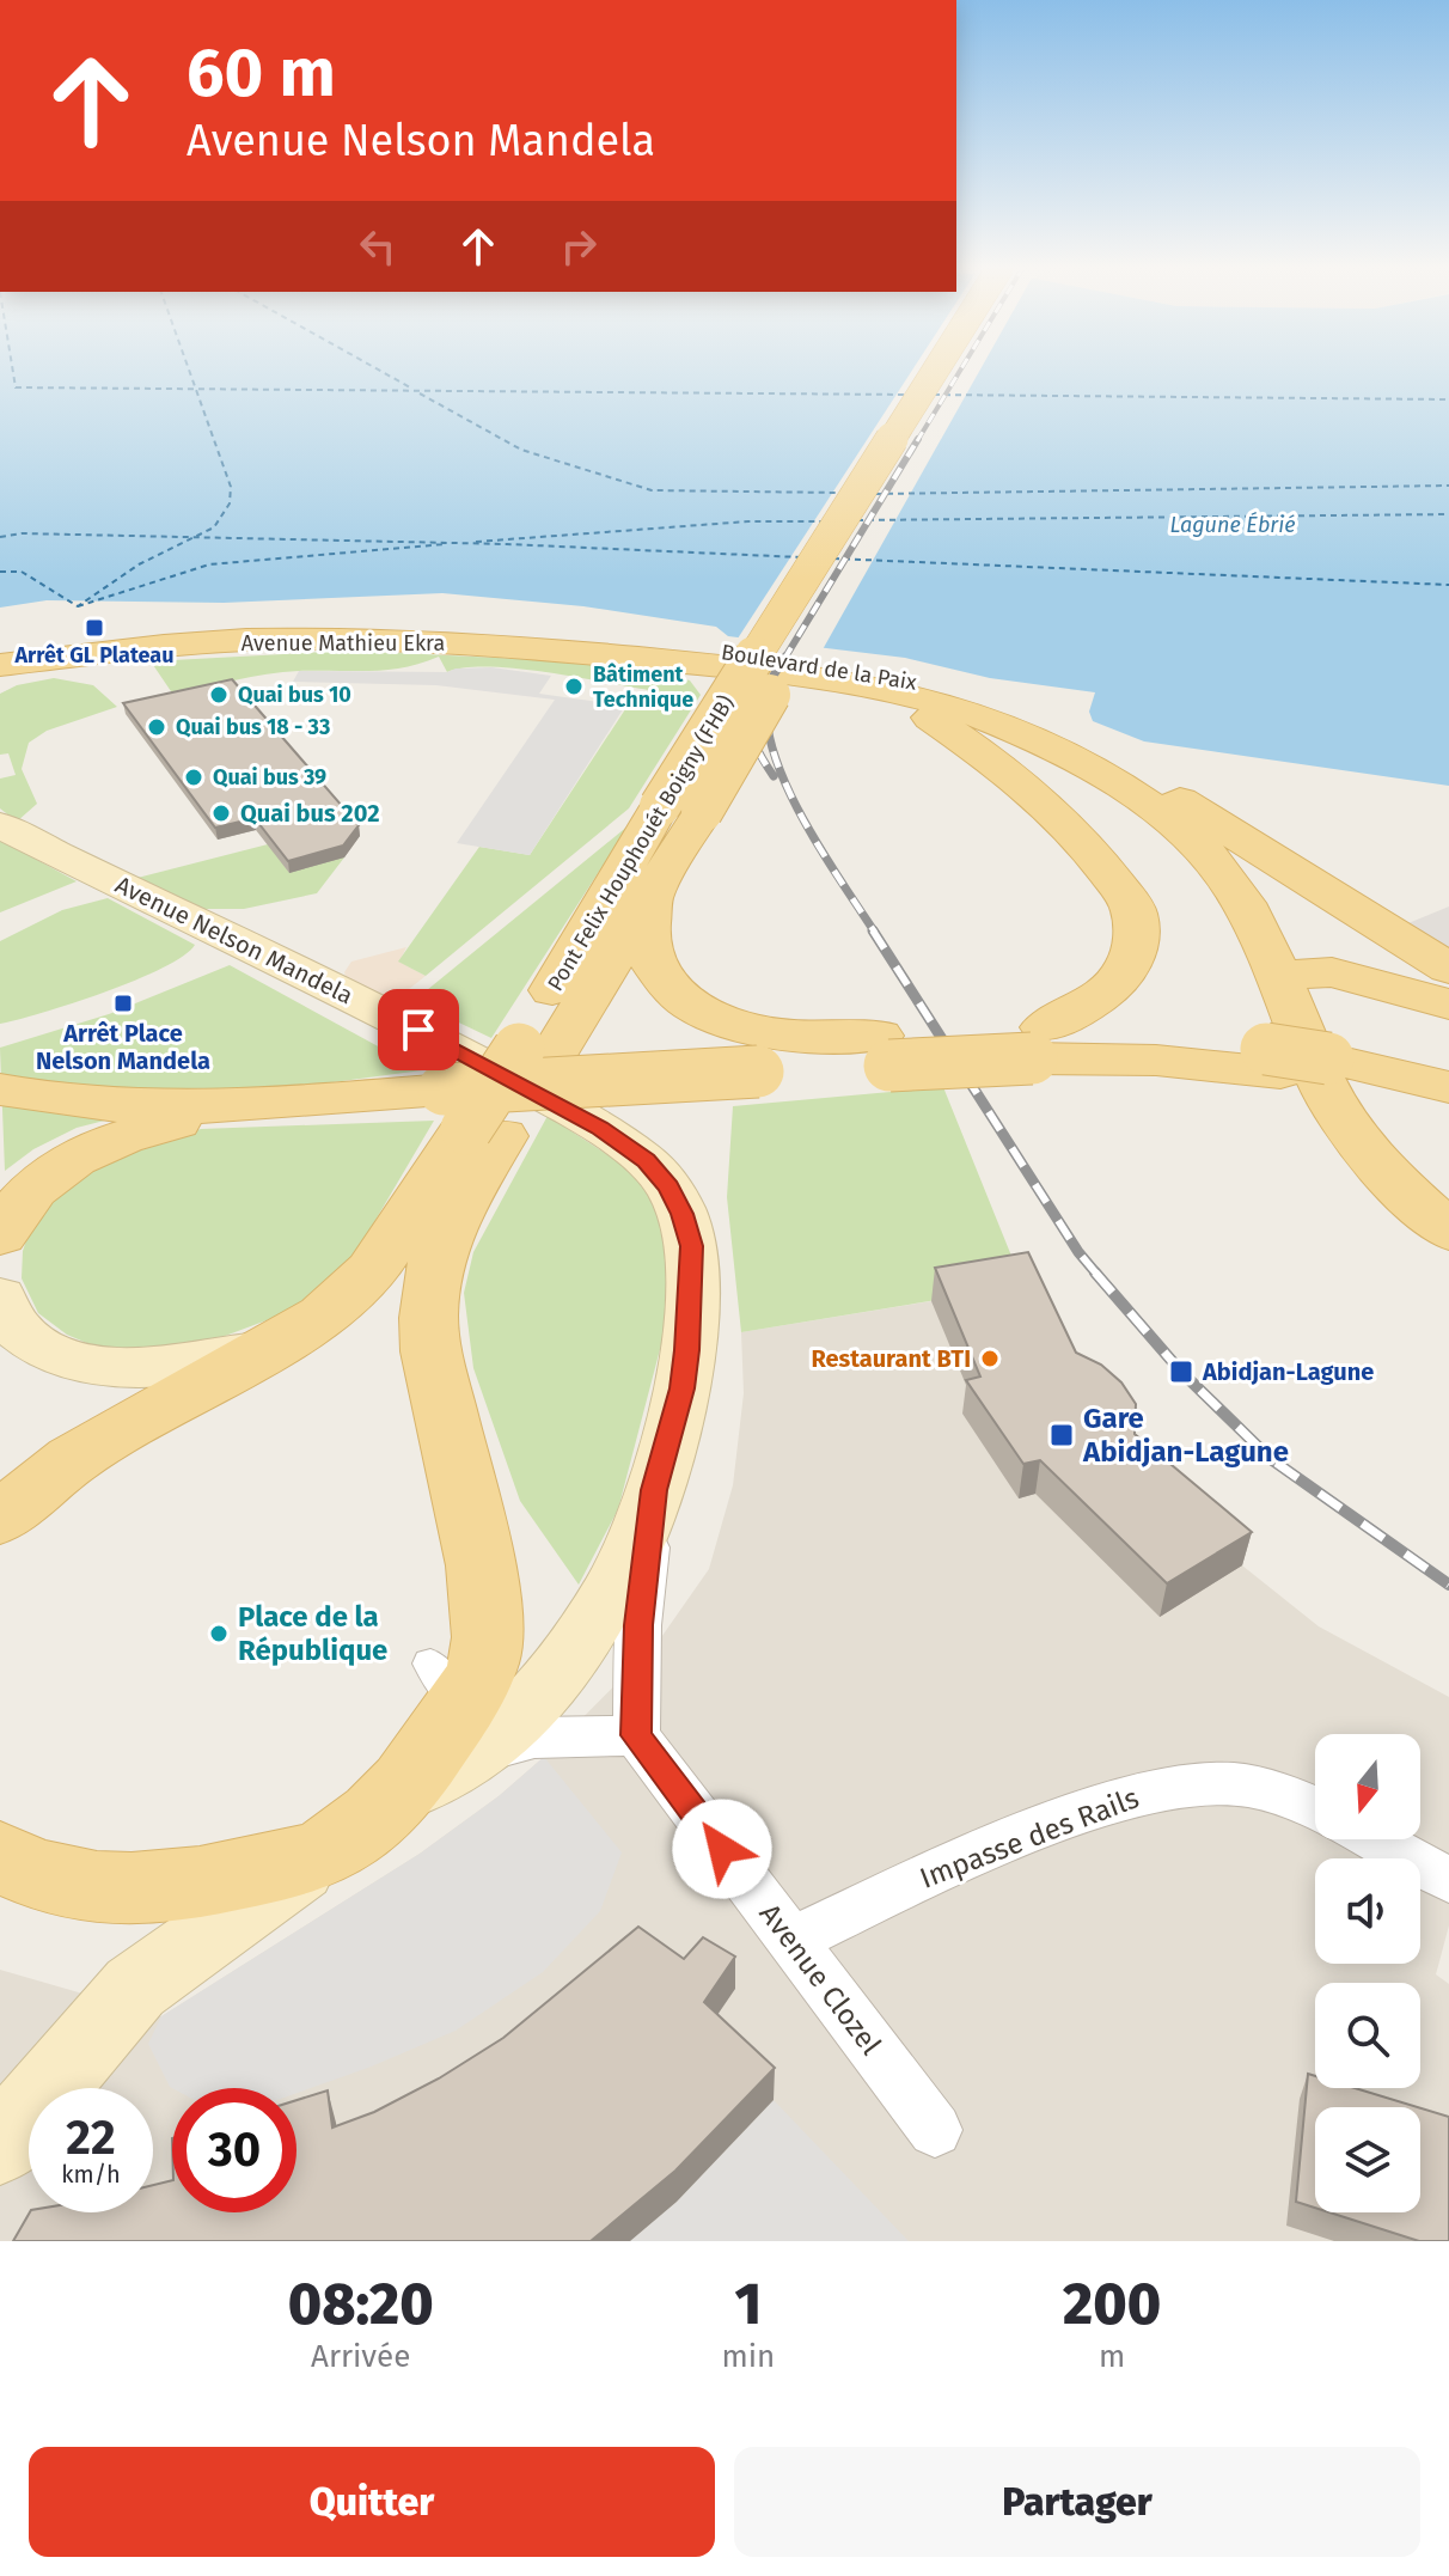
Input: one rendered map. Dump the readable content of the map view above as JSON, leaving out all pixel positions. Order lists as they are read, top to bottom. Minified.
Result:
{"streets":{"main road":["Avenue Mathieu Ekra","Boulevard de la Paix","Pont Felix Houphouét Boigny (FHB)","Avenue Nelson Mandela"],"street":["Impasse des Rails","Avenue Clozel"]},"crossings":[["Avenue Mathieu Ekra","Boulevard de la Paix"],["Impasse des Rails","Avenue Clozel"]],"water":["Lagune Ébrié"],"places":{"transit":["Arrêt GL Plateau","Arrêt Place Nelson Mandela","Abidjan-Lagune","Gare Abidjan-Lagune"],"other":["Bâtiment Technique","Quai bus 10","Quai bus 18 - 33","Quai bus 39","Quai bus 202","Restaurant BTI","Place de la République"]},"north":"bottom","page":{"turn":["60 m","Avenue Nelson Mandela"],"speed":"22 km/h","limit":"30","eta":["08:20","Arrivée","1","min","200","m"],"buttons":["Quitter","Partager"]}}
